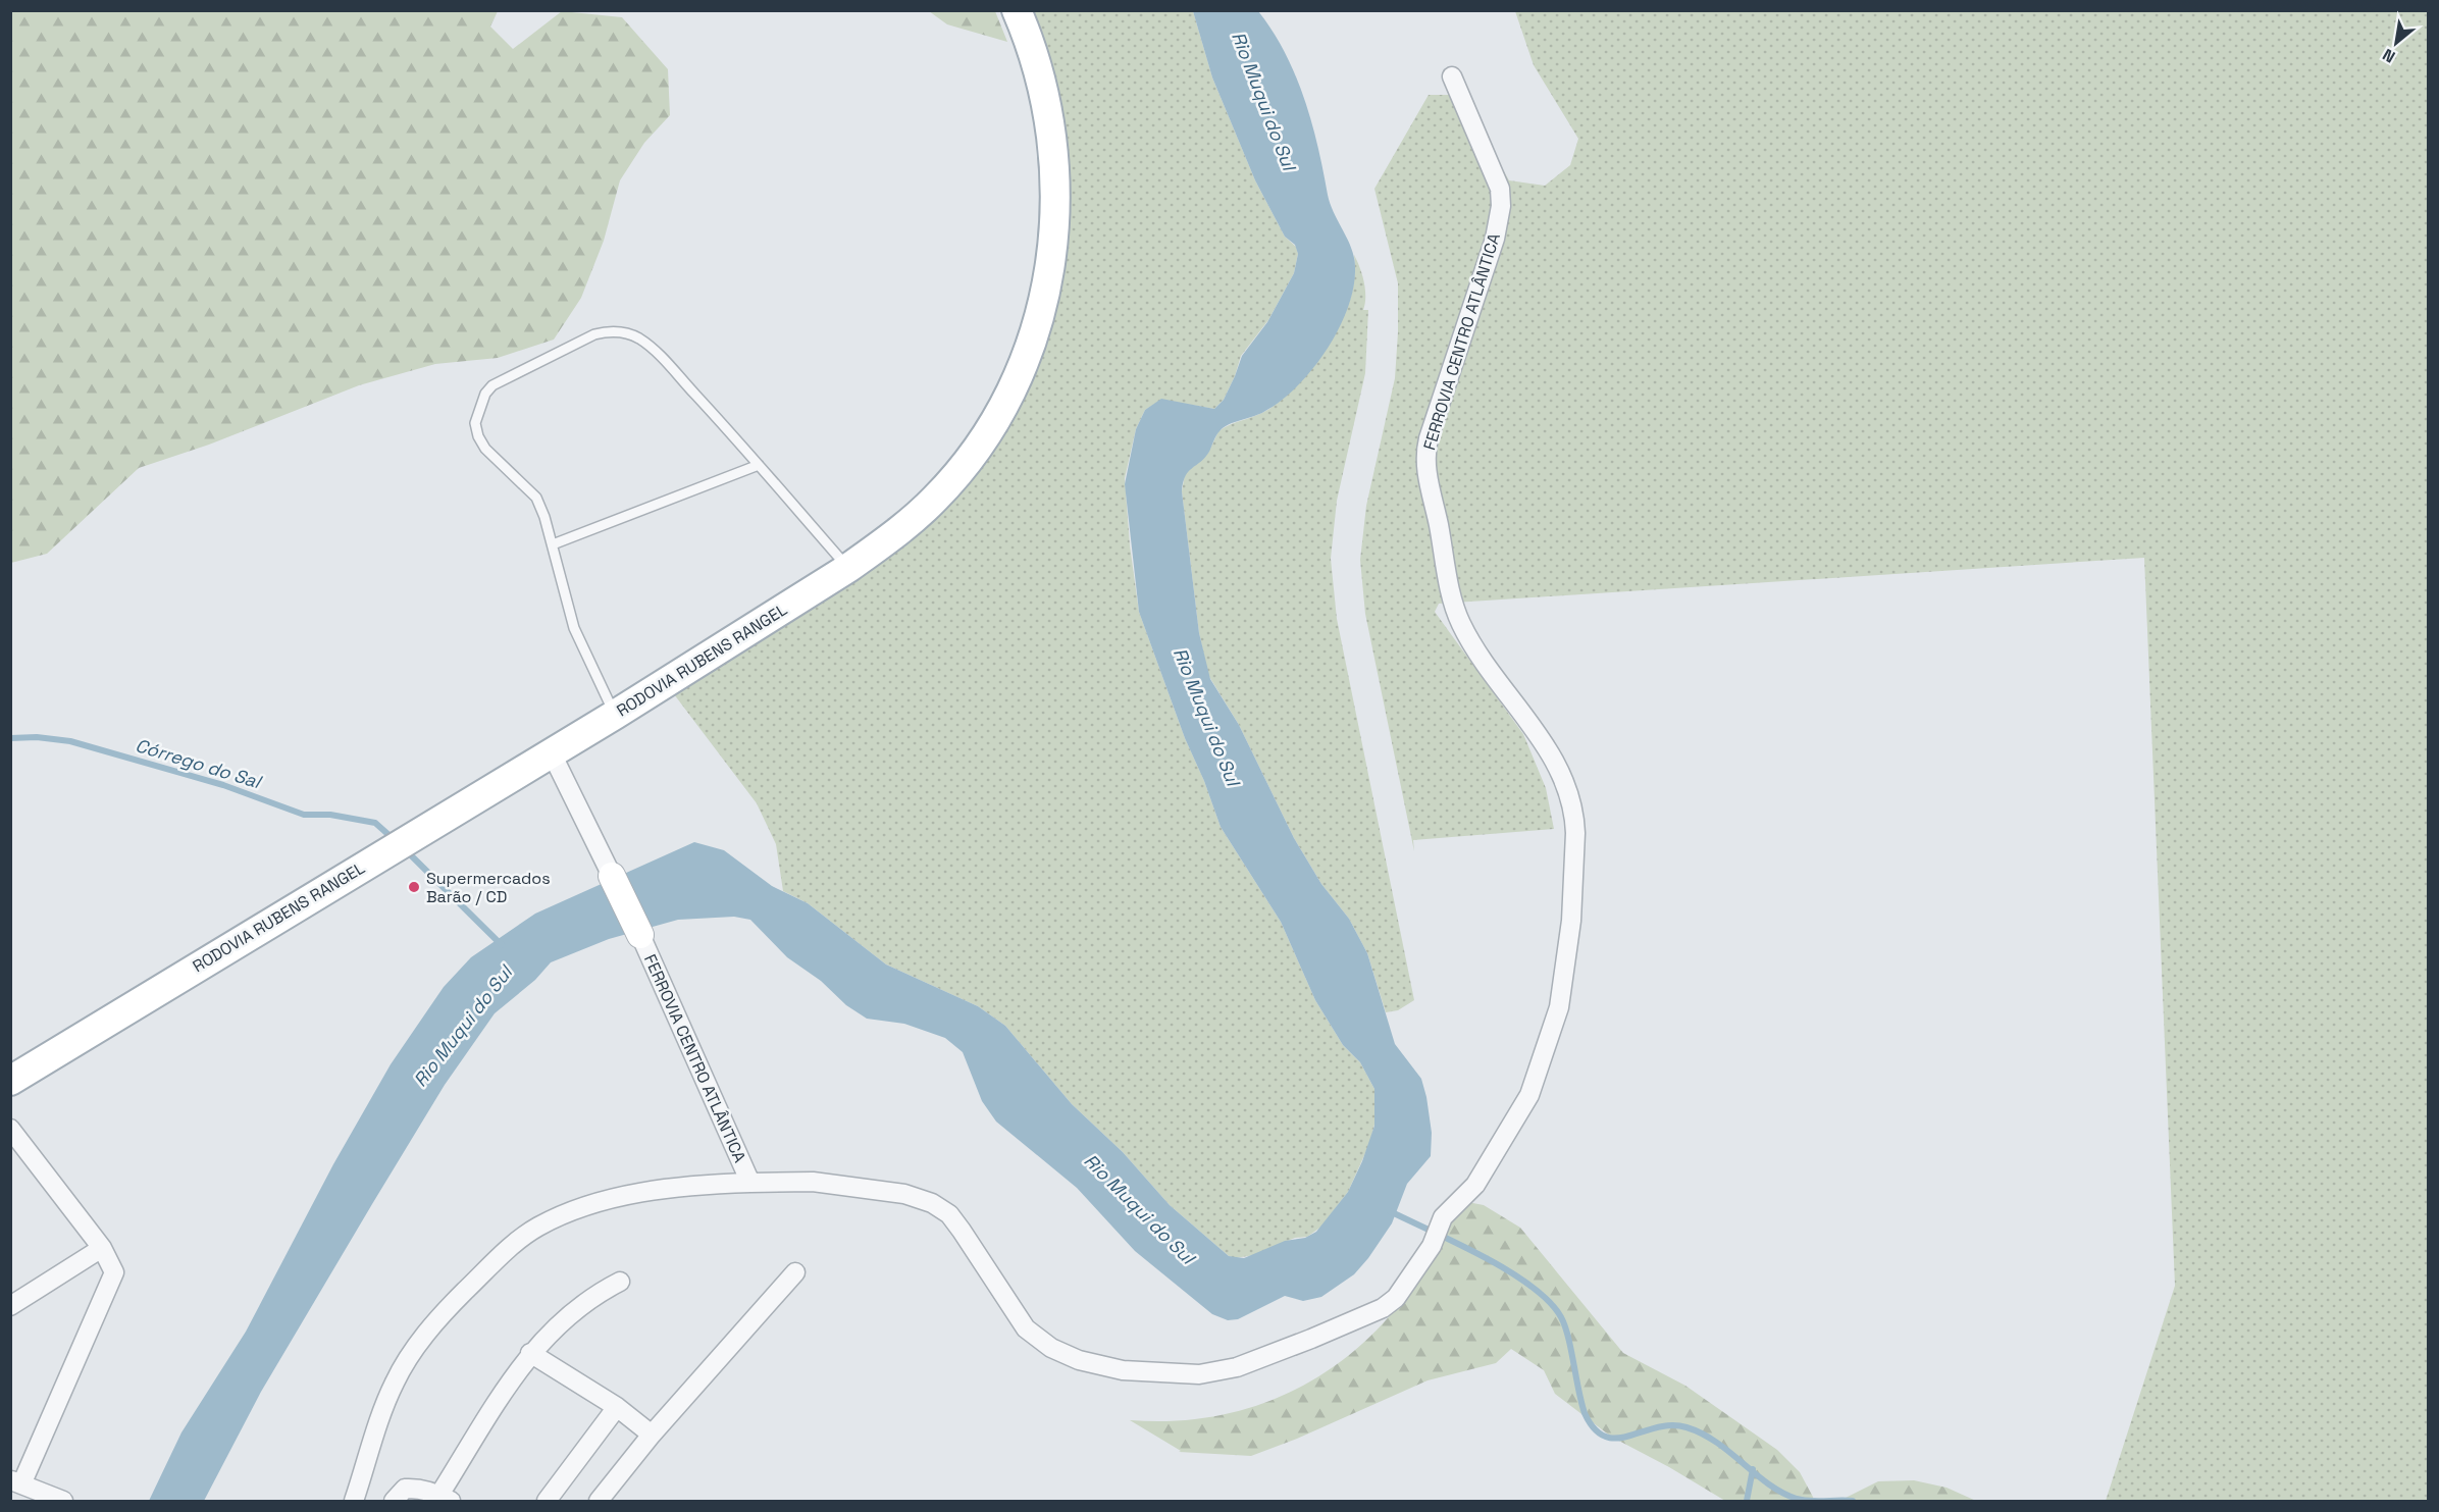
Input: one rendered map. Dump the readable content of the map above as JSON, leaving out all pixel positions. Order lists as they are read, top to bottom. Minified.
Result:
{"streets":{"main road":["RODOVIA RUBENS RANGEL"],"street":["FERROVIA CENTRO ATLÂNTICA"]},"water":["Rio Muqui do Sul","Córrego do Sal"],"places":["Supermercados Barão / CD"],"north":"bottom left"}
